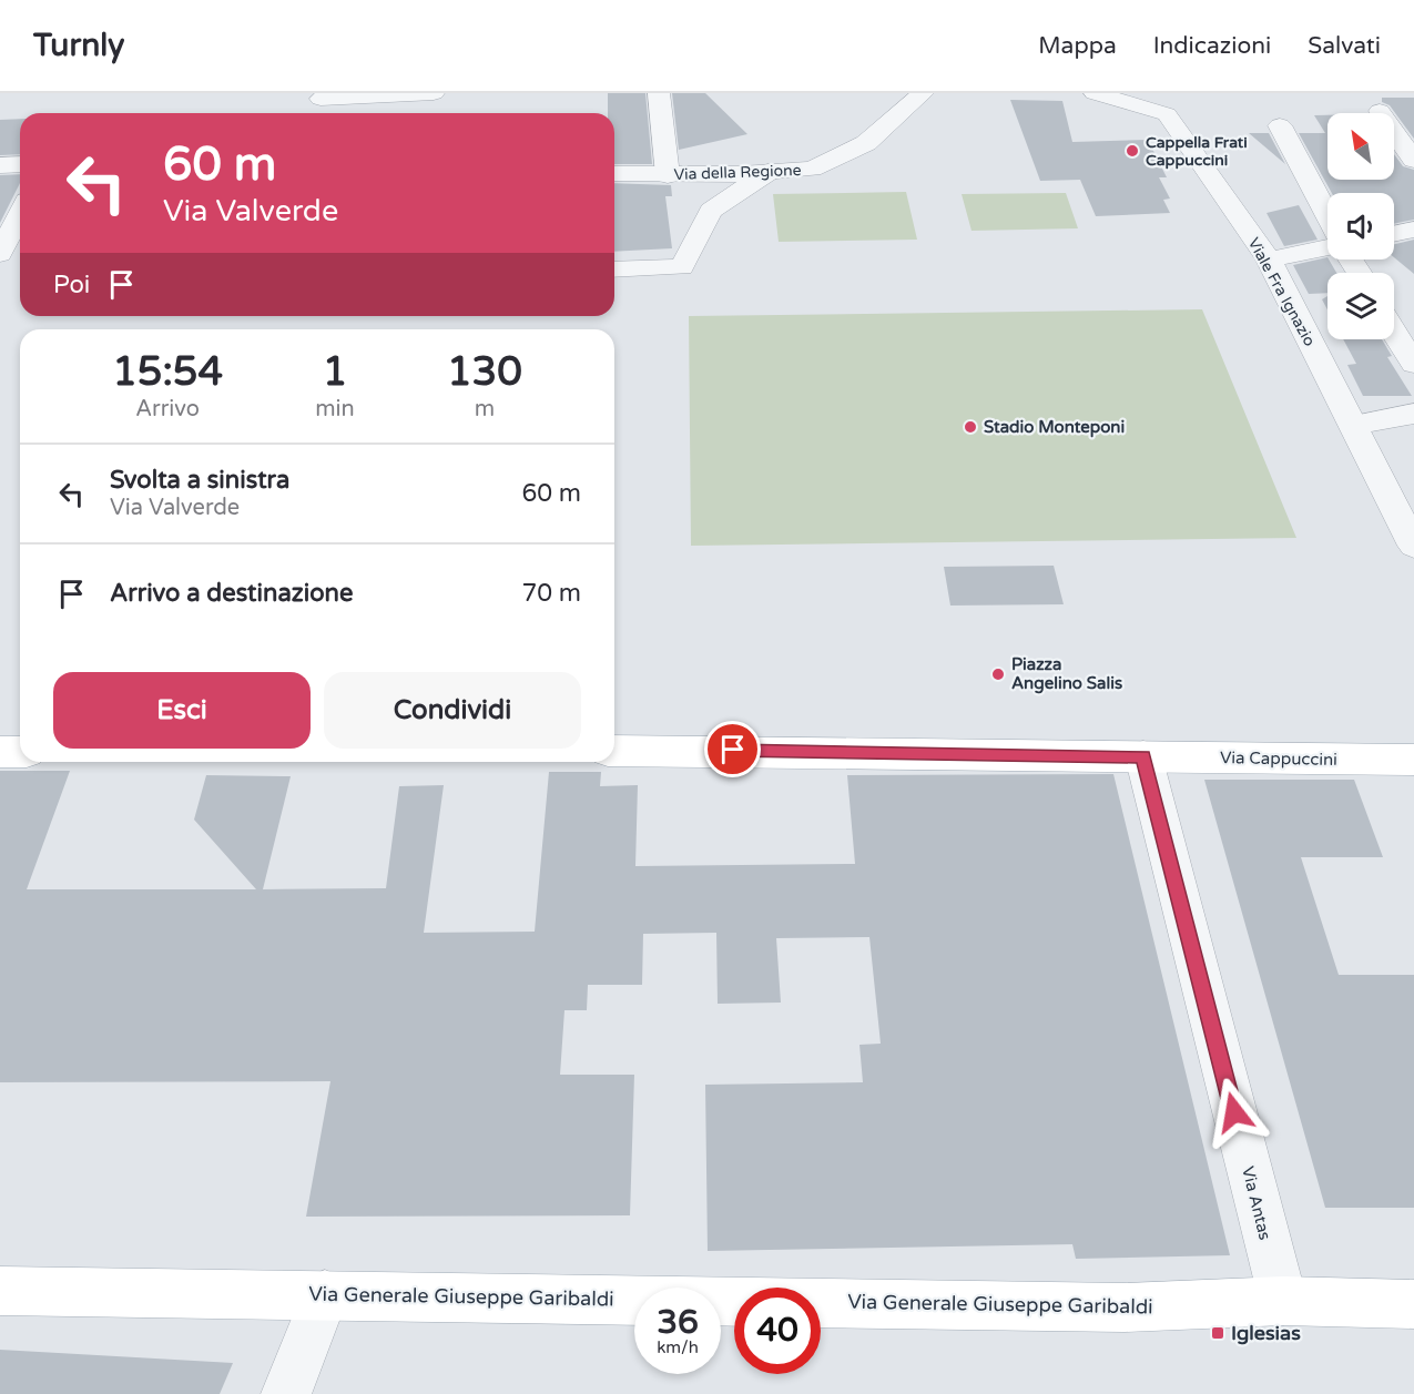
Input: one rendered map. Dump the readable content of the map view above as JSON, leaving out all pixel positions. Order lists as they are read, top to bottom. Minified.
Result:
{"streets":{"main road":["Via Cappuccini","Via Generale Giuseppe Garibaldi"],"street":["Via della Regione","Viale Fra Ignazio","Via Antas"]},"crossings":[["Via Cappuccini","Via Antas"],["Via Antas","Via Generale Giuseppe Garibaldi"]],"places":{"other":["Cappella Frati Cappuccini","Stadio Monteponi","Piazza Angelino Salis"],"transit":["Iglesias"]},"north":"top left","page":{"header":"Turnly","nav":["Mappa","Indicazioni","Salvati"],"turn":["60 m","Via Valverde"],"then":"Poi","eta":["15:54","Arrivo","1","min","130","m"],"list":[{"name":"Svolta a sinistra","note":"Via Valverde","value":"60 m"},{"name":"Arrivo a destinazione","value":"70 m"}],"buttons":["Esci","Condividi"],"speed":"36 km/h","limit":"40"}}
